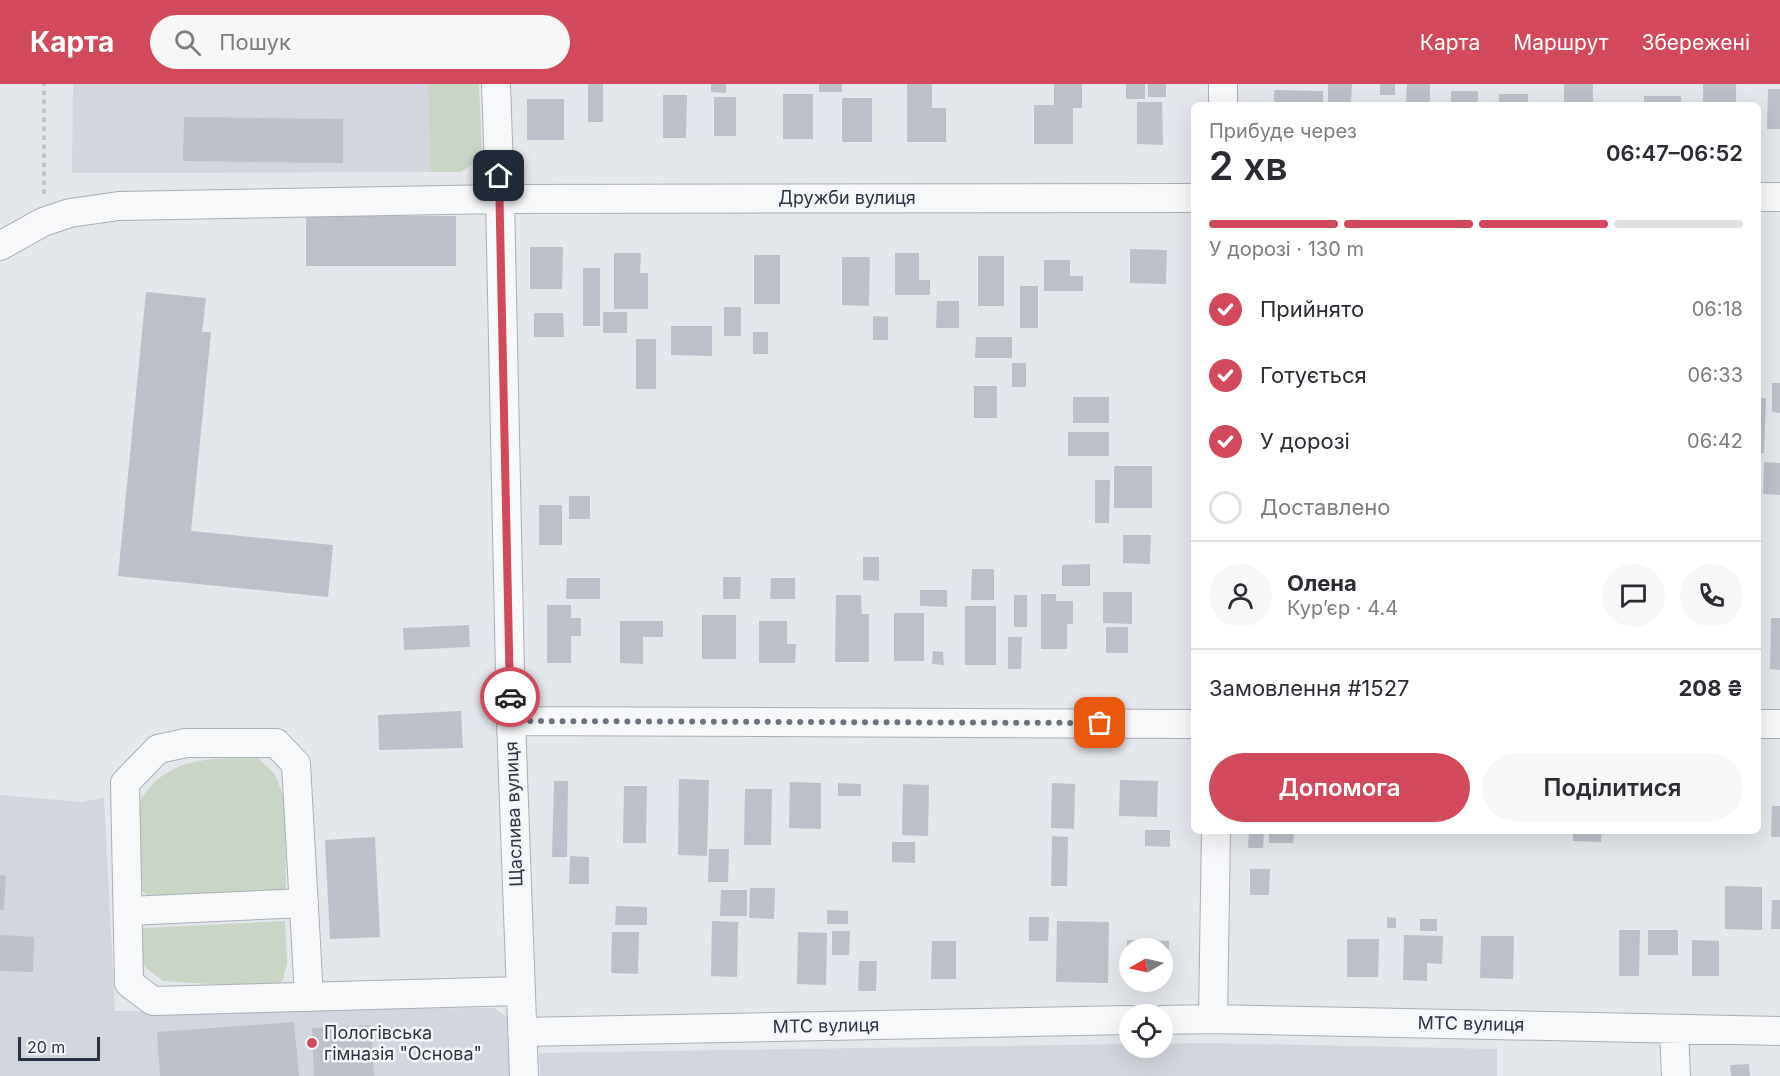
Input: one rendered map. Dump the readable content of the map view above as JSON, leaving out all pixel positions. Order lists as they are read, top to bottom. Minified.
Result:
{"streets":{"street":["Дружби вулиця","Щаслива вулиця","МТС вулиця"]},"crossings":[["Дружби вулиця","Щаслива вулиця"],["Щаслива вулиця","МТС вулиця"]],"places":["Пологівська гімназія \"Основа\""],"scale_bar":"20 m","north":"left","page":{"header":"Карта","search":"Пошук","nav":["Карта","Маршрут","Збережені"],"heading":["2 хв","Прибуде через","06:47–06:52"],"panel":["Олена","Кур’єр · 4.4","Замовлення #1527","208 ₴"],"bar":"У дорозі · 130 m","list":[["Прийнято","06:18"],["Готується","06:33"],["У дорозі","06:42"],"Доставлено"],"buttons":["Допомога","Поділитися"],"scale":"20 m"}}
